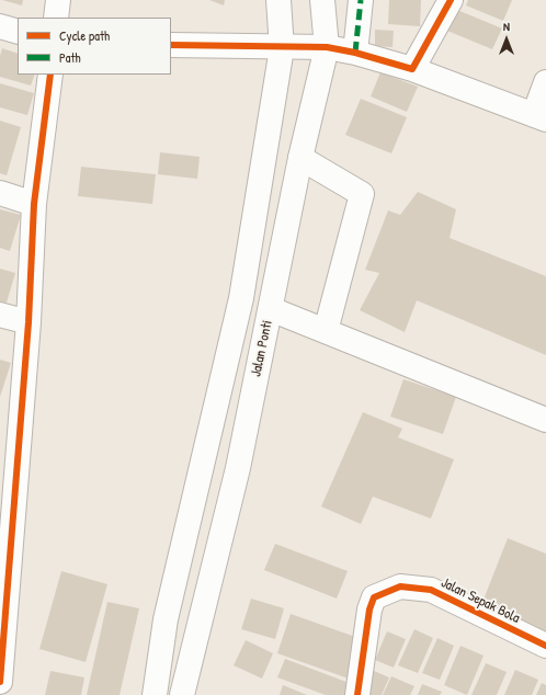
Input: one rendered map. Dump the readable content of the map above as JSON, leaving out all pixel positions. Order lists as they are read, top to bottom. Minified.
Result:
{"streets":{"street":["Jalan Ponti","Jalan Sepak Bola"]},"legend":["Cycle path","Path"],"north":"top"}
